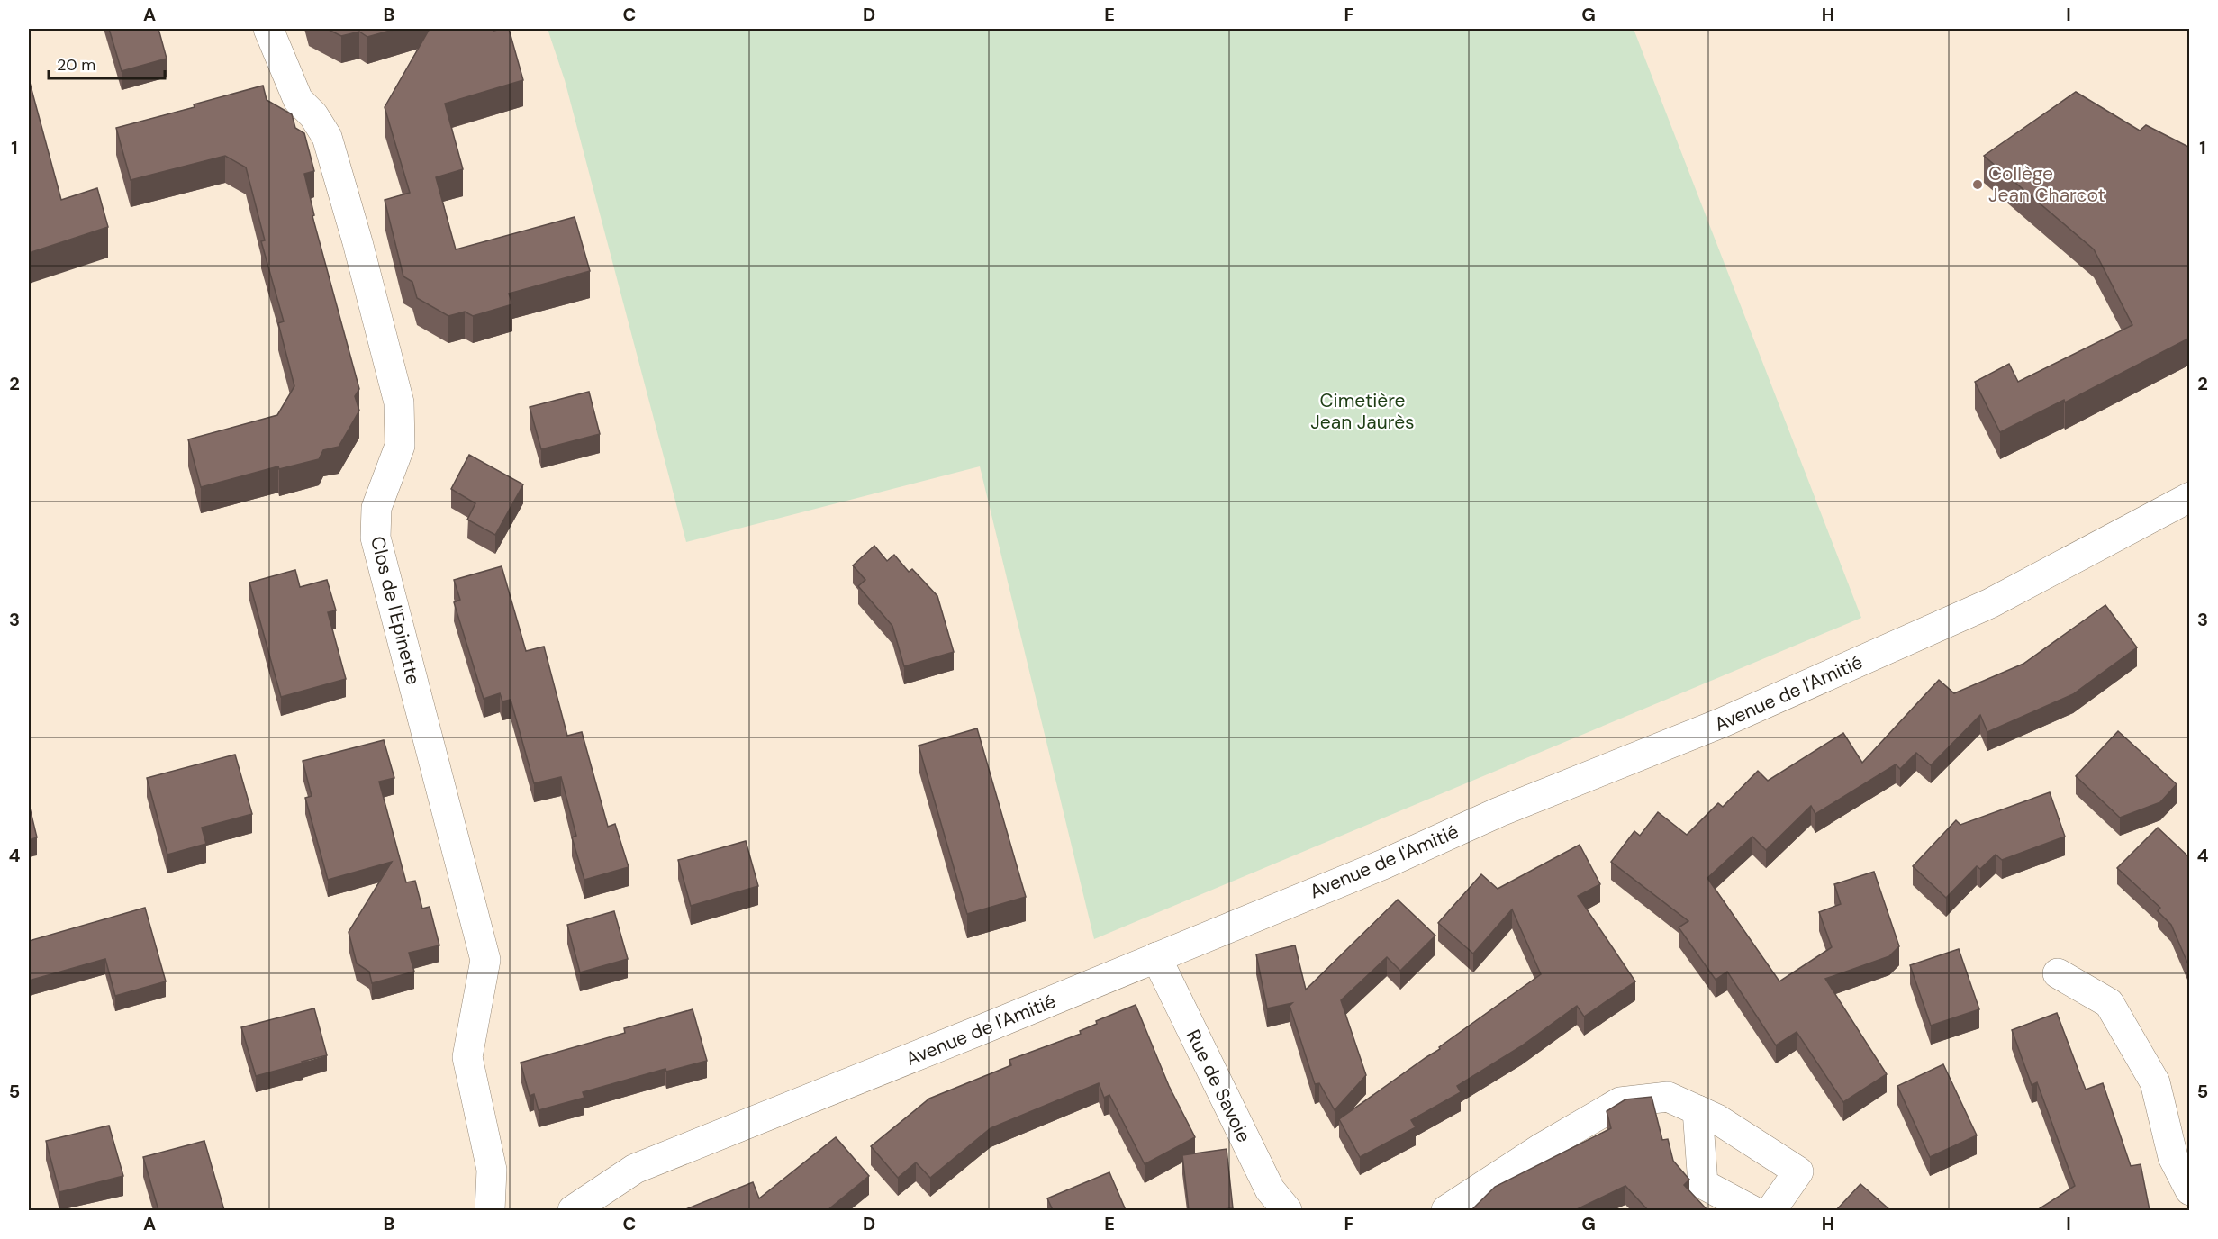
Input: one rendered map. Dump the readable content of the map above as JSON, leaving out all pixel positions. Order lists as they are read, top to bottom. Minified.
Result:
{"streets":{"street":["Clos de l'Epinette","Avenue de l'Amitié","Rue de Savoie"]},"crossings":[["Avenue de l'Amitié","Rue de Savoie"]],"parks":["Cimetière Jean Jaurès"],"places":["Collège Jean Charcot"],"scale_bar":"20 m","grid":{"columns":["A","B","C","D","E","F","G","H","I"],"rows":["1","2","3","4","5"]}}
